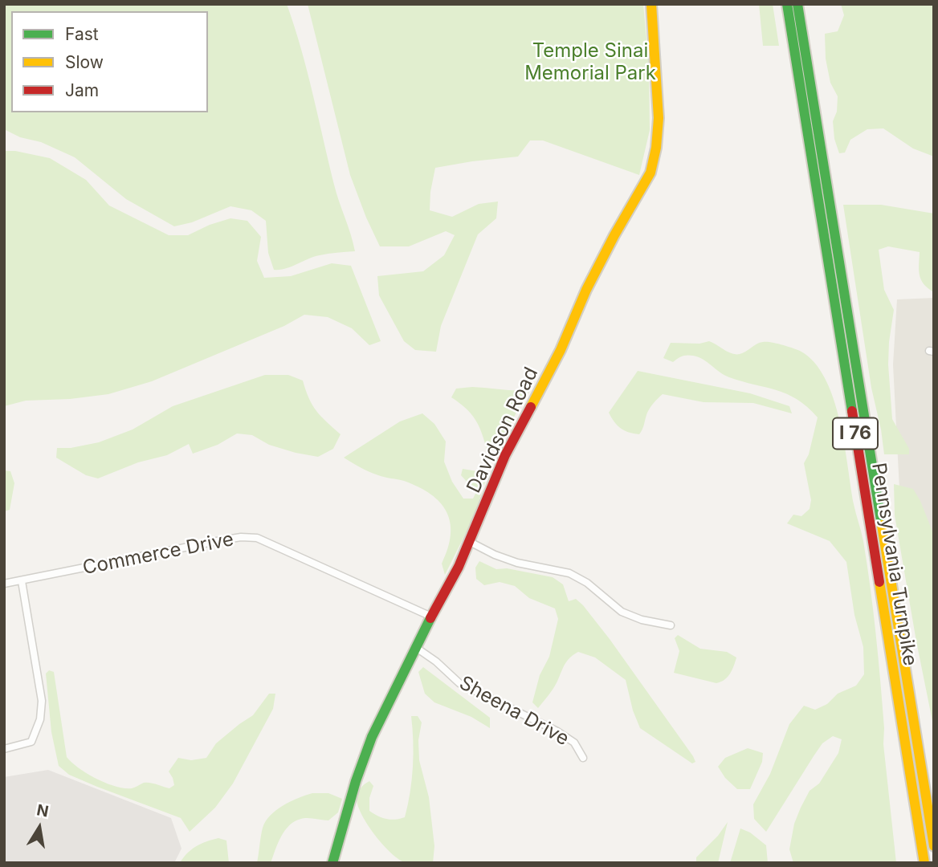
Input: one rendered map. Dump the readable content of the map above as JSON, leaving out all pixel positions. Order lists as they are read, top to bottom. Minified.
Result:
{"streets":{"main road":["Davidson Road","I 76","Pennsylvania Turnpike"],"street":["Commerce Drive","Sheena Drive"]},"crossings":[["Davidson Road","Commerce Drive"],["Davidson Road","Sheena Drive"]],"parks":["Temple Sinai Memorial Park"],"legend":["Fast","Slow","Jam"],"north":"top"}
